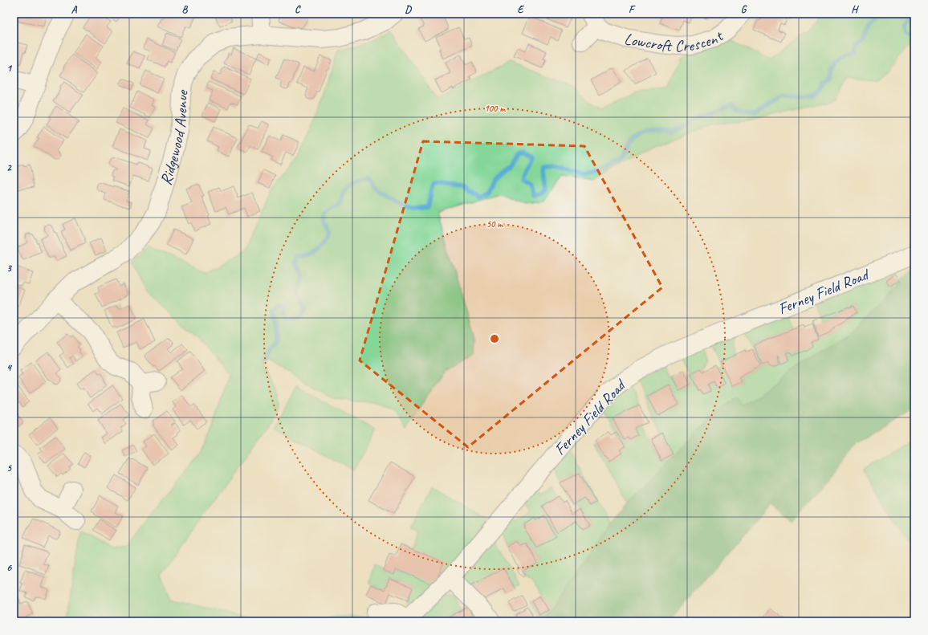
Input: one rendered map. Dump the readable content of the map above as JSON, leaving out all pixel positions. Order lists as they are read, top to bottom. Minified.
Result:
{"streets":{"street":["Lowcroft Crescent","Ridgewood Avenue","Ferney Field Road"]},"grid":{"columns":["A","B","C","D","E","F","G","H"],"rows":["1","2","3","4","5","6"]},"rings":["100 m","50 m"]}
